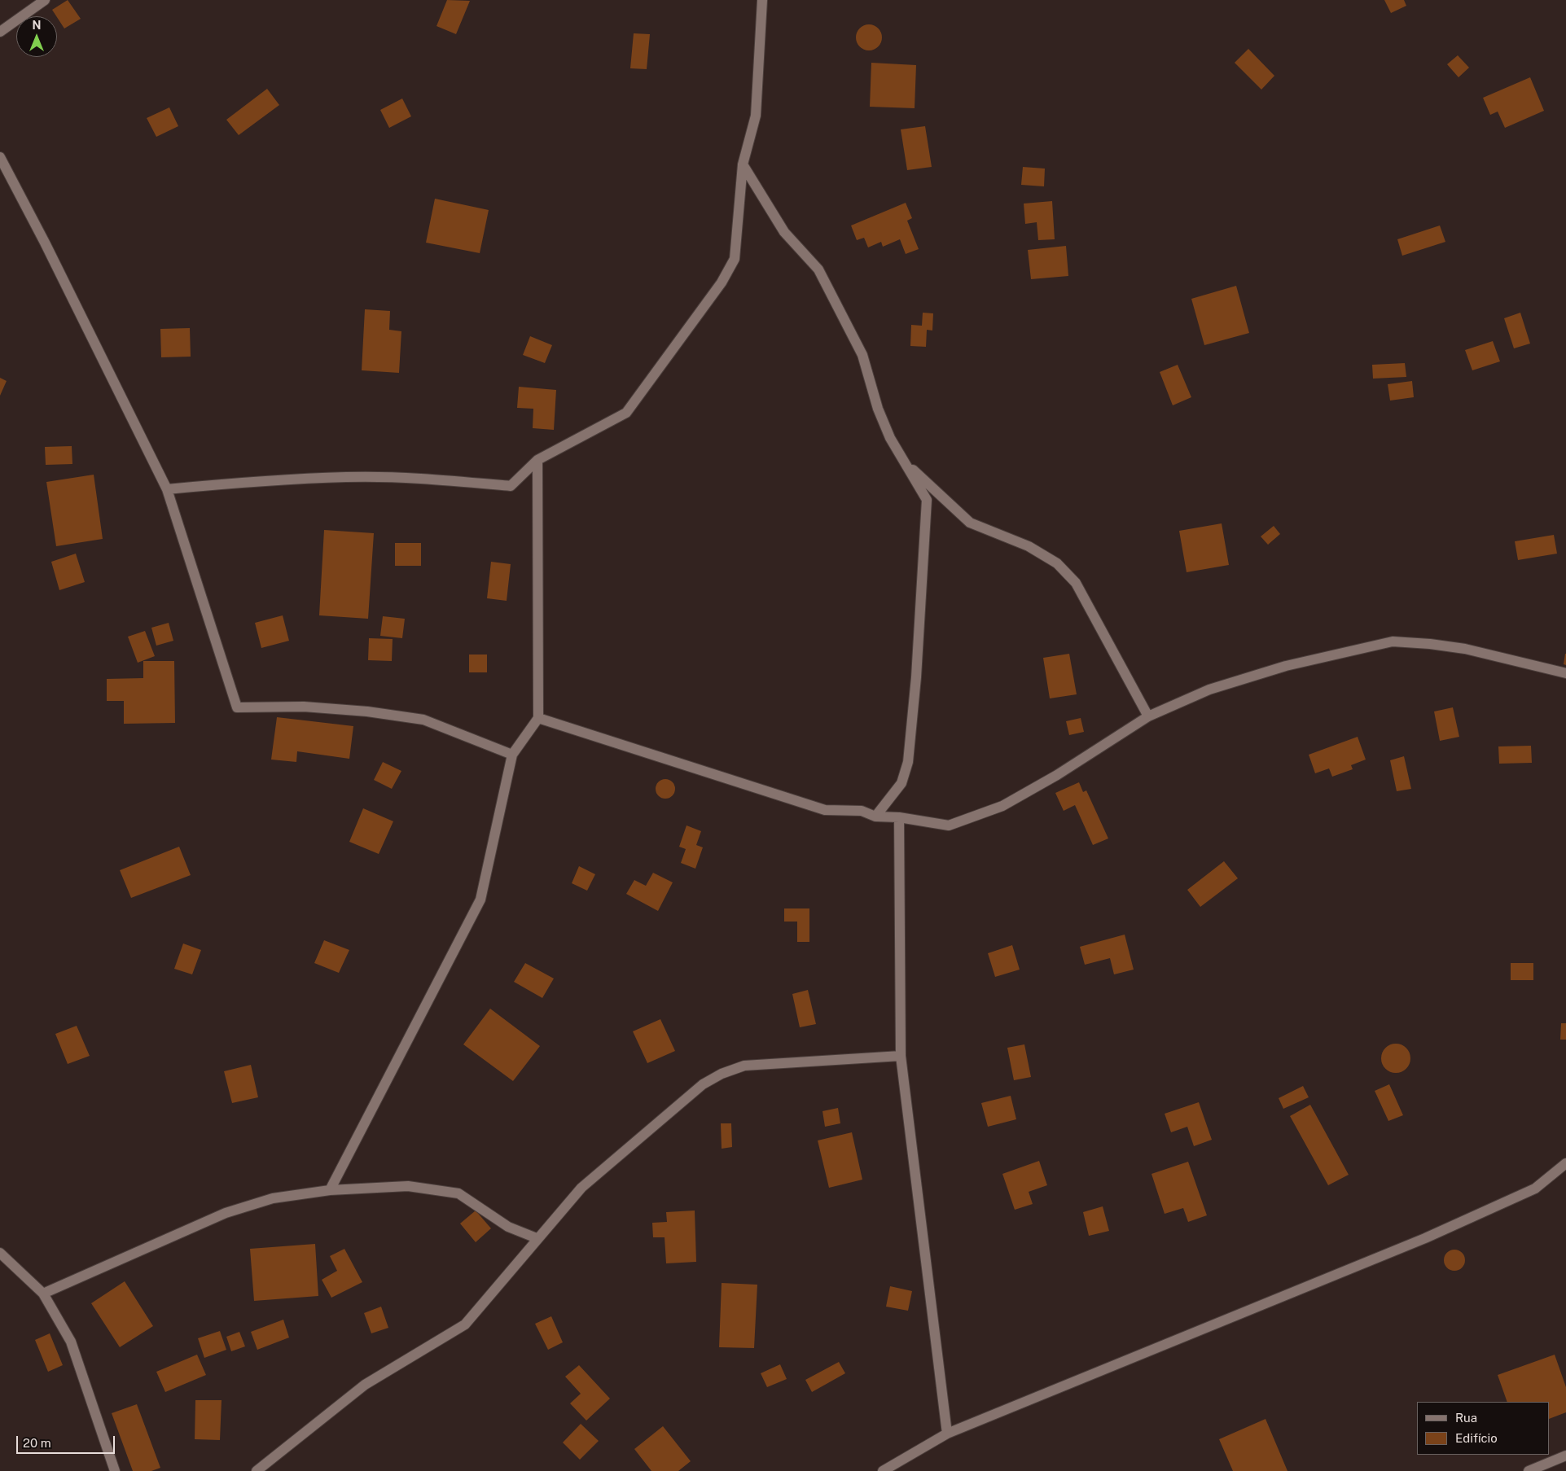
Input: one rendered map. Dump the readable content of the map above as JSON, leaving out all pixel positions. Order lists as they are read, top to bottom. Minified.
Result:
{"legend":["Rua","Edifício"],"scale_bar":"20 m","north":"top"}
